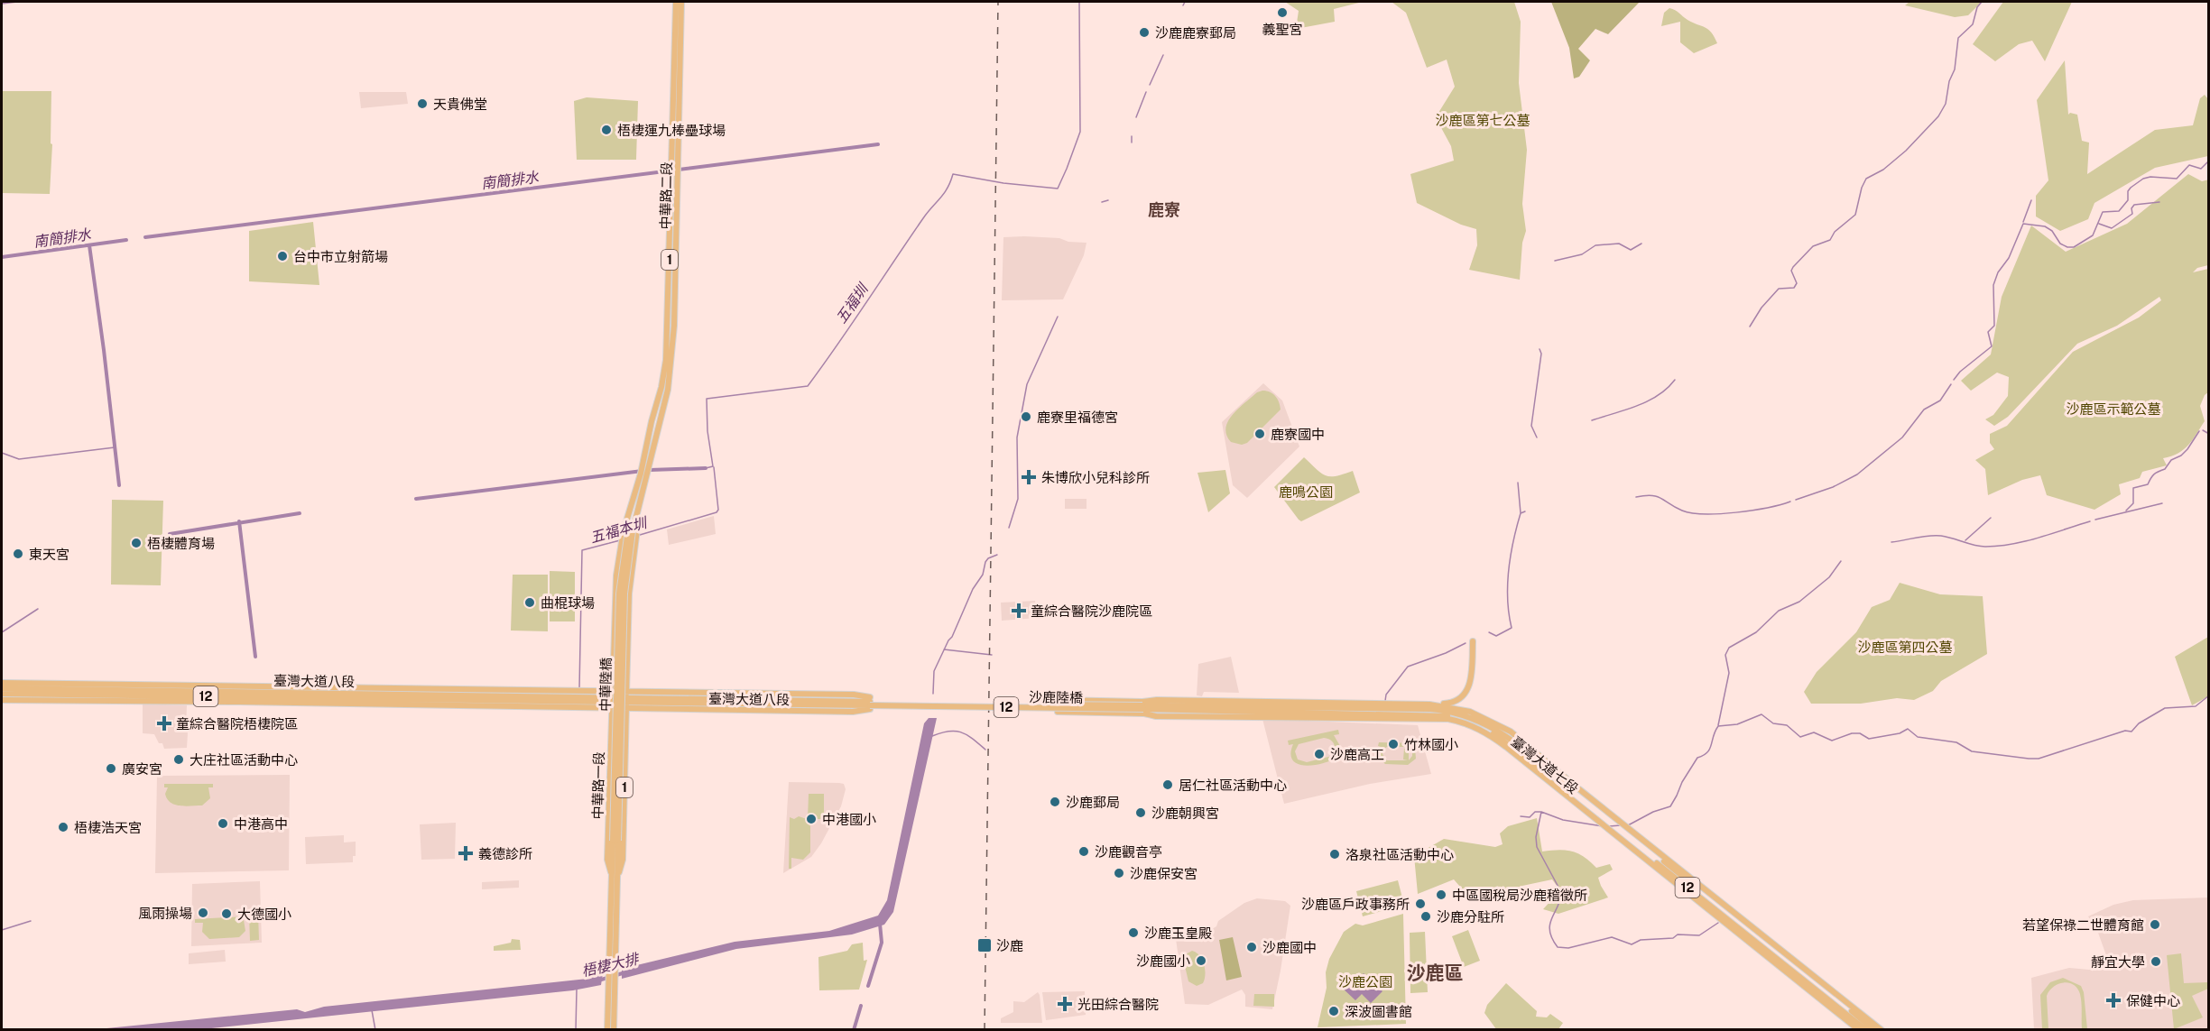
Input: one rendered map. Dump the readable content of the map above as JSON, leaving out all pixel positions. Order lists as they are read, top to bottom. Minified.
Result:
{"streets":{"main road":["中華路二段","1","臺灣大道八段","中華陸橋","12","沙鹿陸橋","臺灣大道七段","中華路一段"]},"crossings":[["中華路二段","臺灣大道八段"],["中華路二段","中華陸橋"],["中華路二段","中華路一段"],["臺灣大道八段","沙鹿陸橋"],["臺灣大道八段","中華路一段"],["中華陸橋","中華路一段"],["沙鹿陸橋","臺灣大道七段"]],"districts":["鹿寮","沙鹿區"],"water":["南簡排水","五福圳","五福本圳","梧棲大排"],"parks":["沙鹿區第七公墓","沙鹿區示範公墓","鹿鳴公園","沙鹿區第四公墓","沙鹿公園"],"places":{"other":["義聖宮","沙鹿鹿寮郵局","天貴佛堂","梧棲運九棒壘球場","台中市立射箭場","鹿寮里福德宮","鹿寮國中","梧棲體育場","東天宮","曲棍球場","竹林國小","沙鹿高工","大庄社區活動中心","廣安宮","居仁社區活動中心","沙鹿郵局","沙鹿朝興宮","中港國小","中港高中","梧棲浩天宮","沙鹿觀音亭","洛泉社區活動中心","沙鹿保安宮","中區國稅局沙鹿稽徵所","沙鹿區戶政事務所","風雨操場","大德國小","沙鹿分駐所","若望保祿二世體育館","沙鹿玉皇殿","沙鹿國中","沙鹿國小","靜宜大學","深波圖書館"],"health":["朱博欣小兒科診所","童綜合醫院沙鹿院區","童綜合醫院梧棲院區","義德診所","保健中心","光田綜合醫院"],"transit":["沙鹿"]}}
